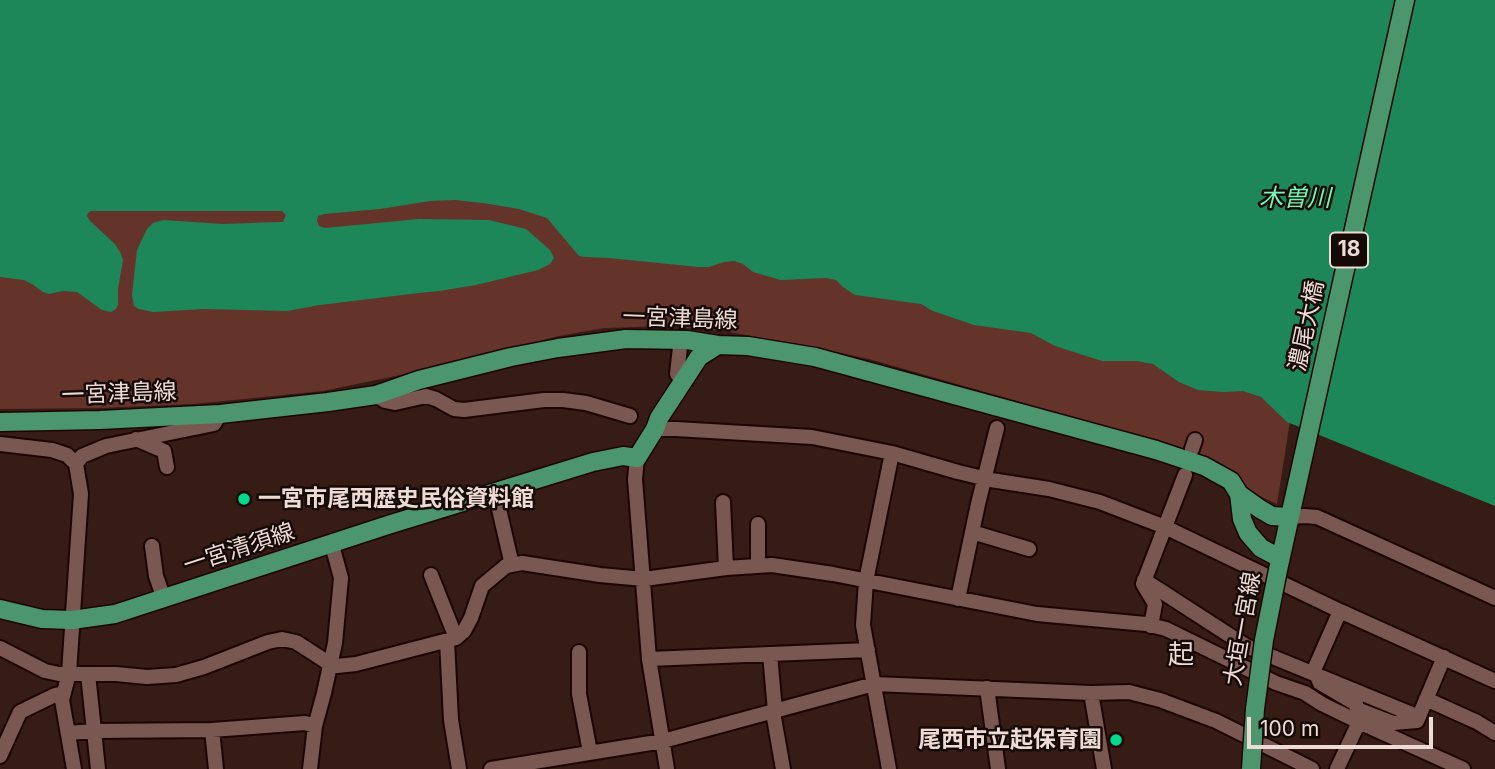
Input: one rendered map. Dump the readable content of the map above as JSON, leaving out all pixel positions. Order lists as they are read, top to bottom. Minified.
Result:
{"streets":{"main road":["18","一宮津島線","濃尾大橋","一宮清須線","大垣一宮線"]},"crossings":[["一宮津島線","大垣一宮線"],["濃尾大橋","大垣一宮線"]],"districts":["起"],"water":["木曽川"],"places":["一宮市尾西歴史民俗資料館","尾西市立起保育園"],"scale_bar":"100 m"}
